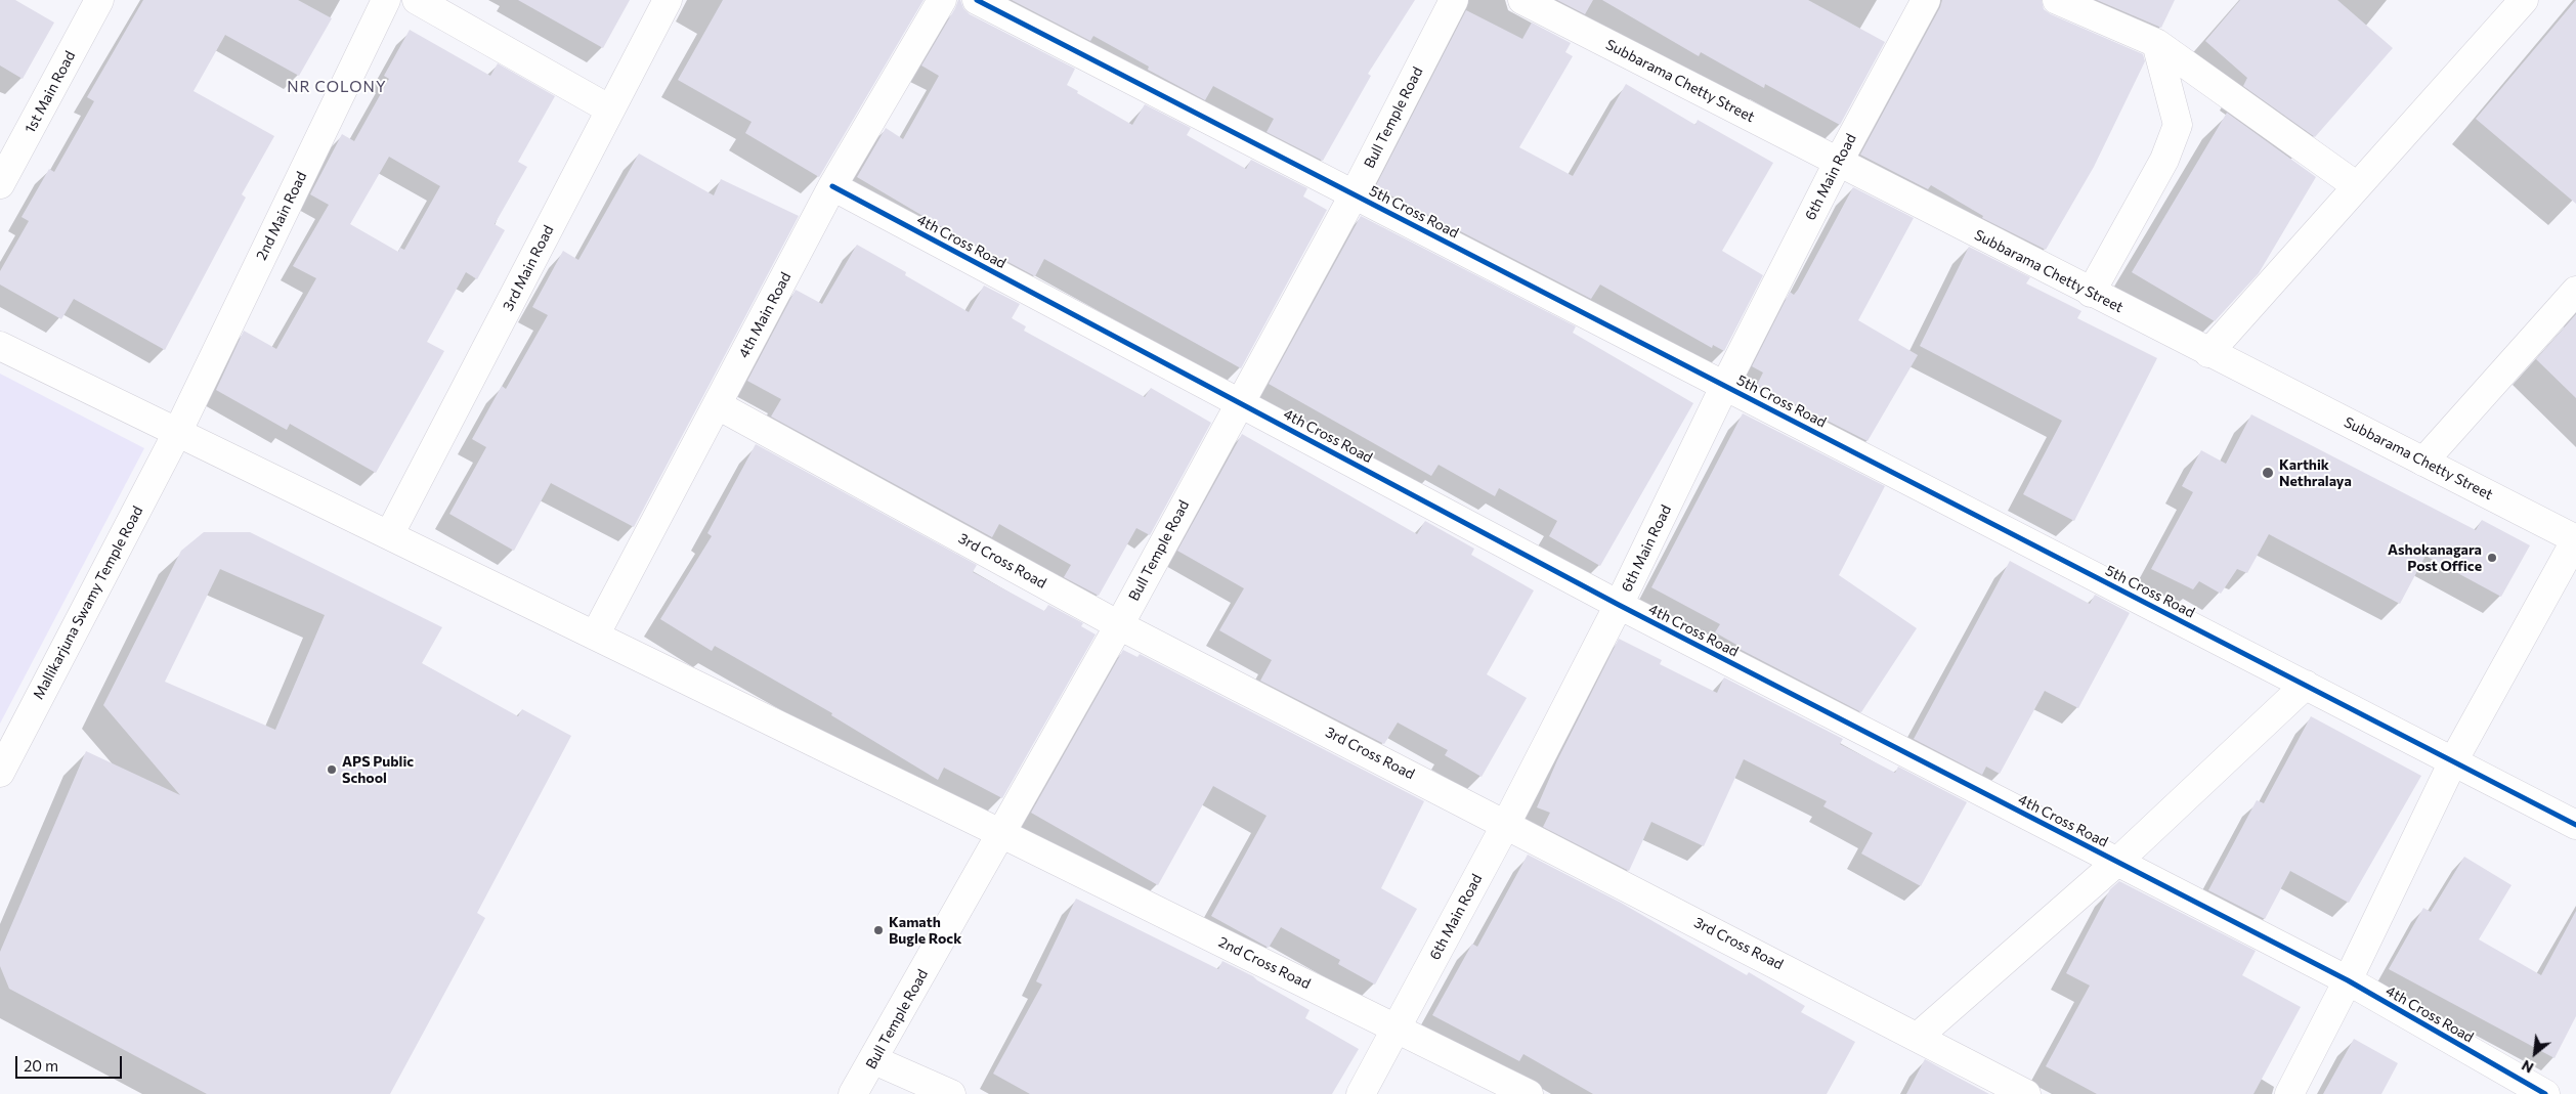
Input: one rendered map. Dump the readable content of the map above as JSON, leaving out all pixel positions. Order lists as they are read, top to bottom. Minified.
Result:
{"streets":{"street":["Subbarama Chetty Street","1st Main Road","Bull Temple Road","6th Main Road","5th Cross Road","2nd Main Road","4th Cross Road","3rd Main Road","4th Main Road","3rd Cross Road","Mallikarjuna Swamy Temple Road","2nd Cross Road"]},"crossings":[["Subbarama Chetty Street","6th Main Road"],["Bull Temple Road","5th Cross Road"],["Bull Temple Road","4th Cross Road"],["Bull Temple Road","3rd Cross Road"],["Bull Temple Road","2nd Cross Road"],["6th Main Road","5th Cross Road"],["6th Main Road","4th Cross Road"],["6th Main Road","3rd Cross Road"],["6th Main Road","2nd Cross Road"],["2nd Main Road","Mallikarjuna Swamy Temple Road"],["2nd Main Road","2nd Cross Road"],["4th Cross Road","4th Main Road"],["3rd Main Road","2nd Cross Road"],["4th Main Road","3rd Cross Road"],["4th Main Road","2nd Cross Road"],["Mallikarjuna Swamy Temple Road","2nd Cross Road"]],"districts":["NR COLONY"],"places":["Karthik Nethralaya","Ashokanagara Post Office","APS Public School","Kamath Bugle Rock"],"scale_bar":"20 m","north":"bottom left"}
